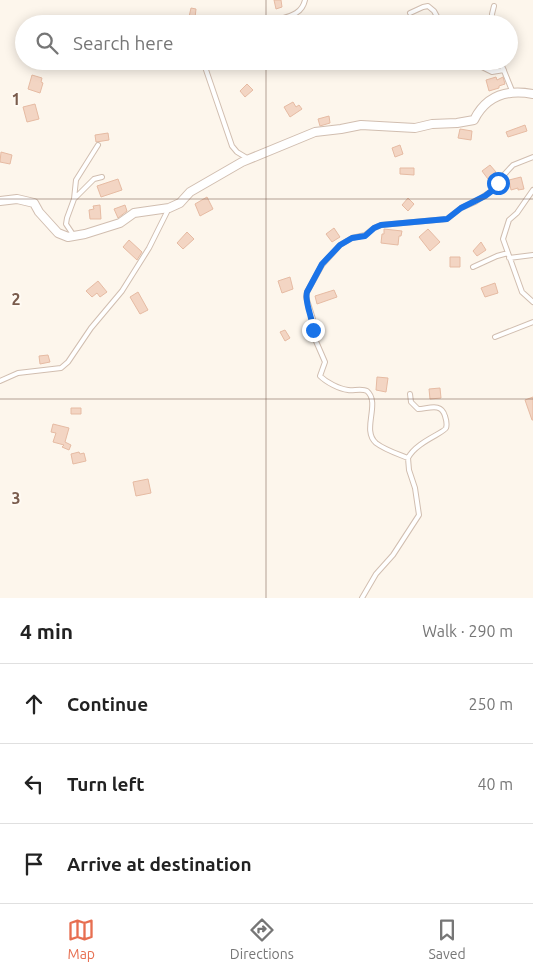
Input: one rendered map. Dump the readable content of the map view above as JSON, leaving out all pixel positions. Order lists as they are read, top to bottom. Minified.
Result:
{"page":{"search":"Search here","heading":["4 min","Walk · 290 m"],"list":[["Continue","250 m"],["Turn left","40 m"],"Arrive at destination"],"nav":["Map","Directions","Saved"]},"grid":{"rows":["1","2","3"]}}
